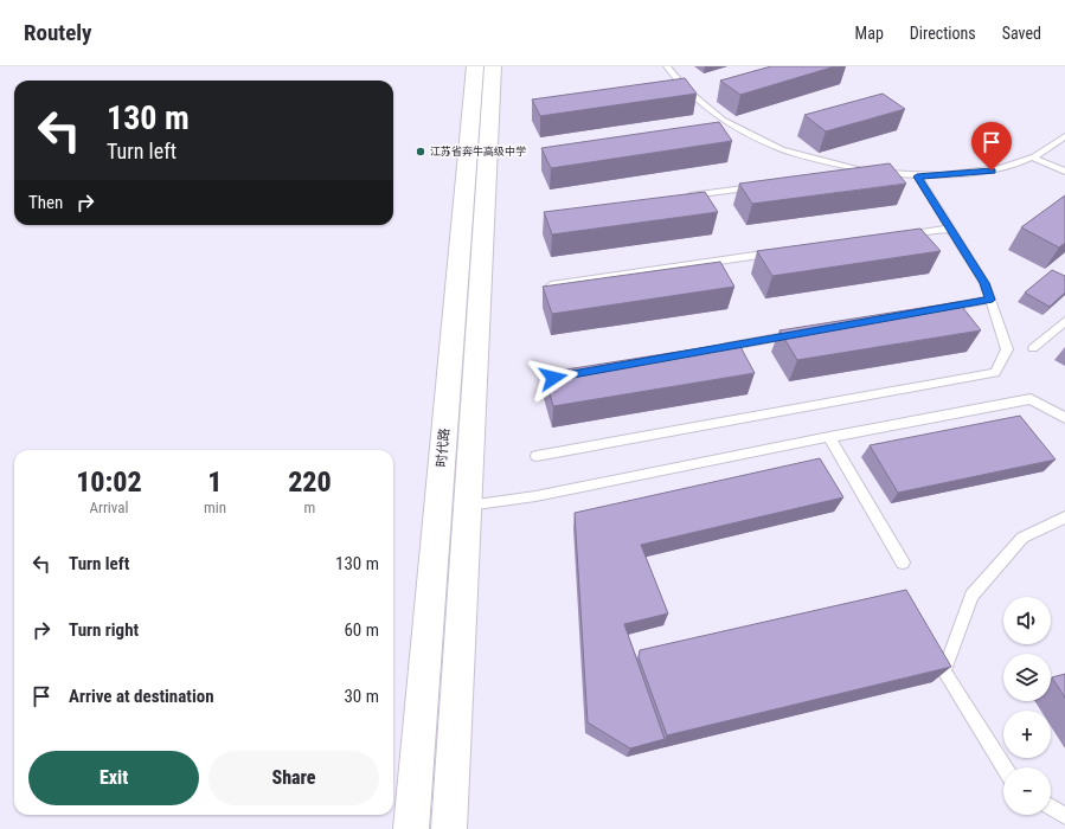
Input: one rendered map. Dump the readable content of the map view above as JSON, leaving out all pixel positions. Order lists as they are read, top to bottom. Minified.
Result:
{"streets":{"street":["时代路"]},"places":["江苏省奔牛高级中学"],"page":{"header":"Routely","nav":["Map","Directions","Saved"],"turn":["130 m","Turn left"],"then":"Then","eta":["10:02","Arrival","1","min","220","m"],"list":[{"name":"Turn left","value":"130 m"},{"name":"Turn right","value":"60 m"},{"name":"Arrive at destination","value":"30 m"}],"map_buttons":["+","−"],"buttons":["Exit","Share"]}}
